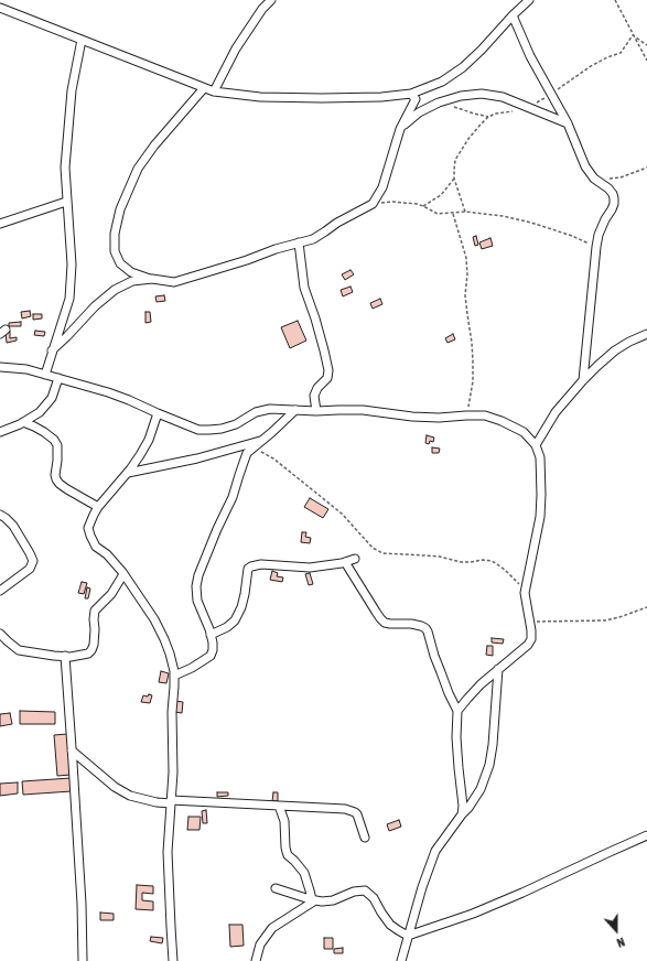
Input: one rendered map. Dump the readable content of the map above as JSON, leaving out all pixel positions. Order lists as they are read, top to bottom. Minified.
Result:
{"north":"bottom"}
